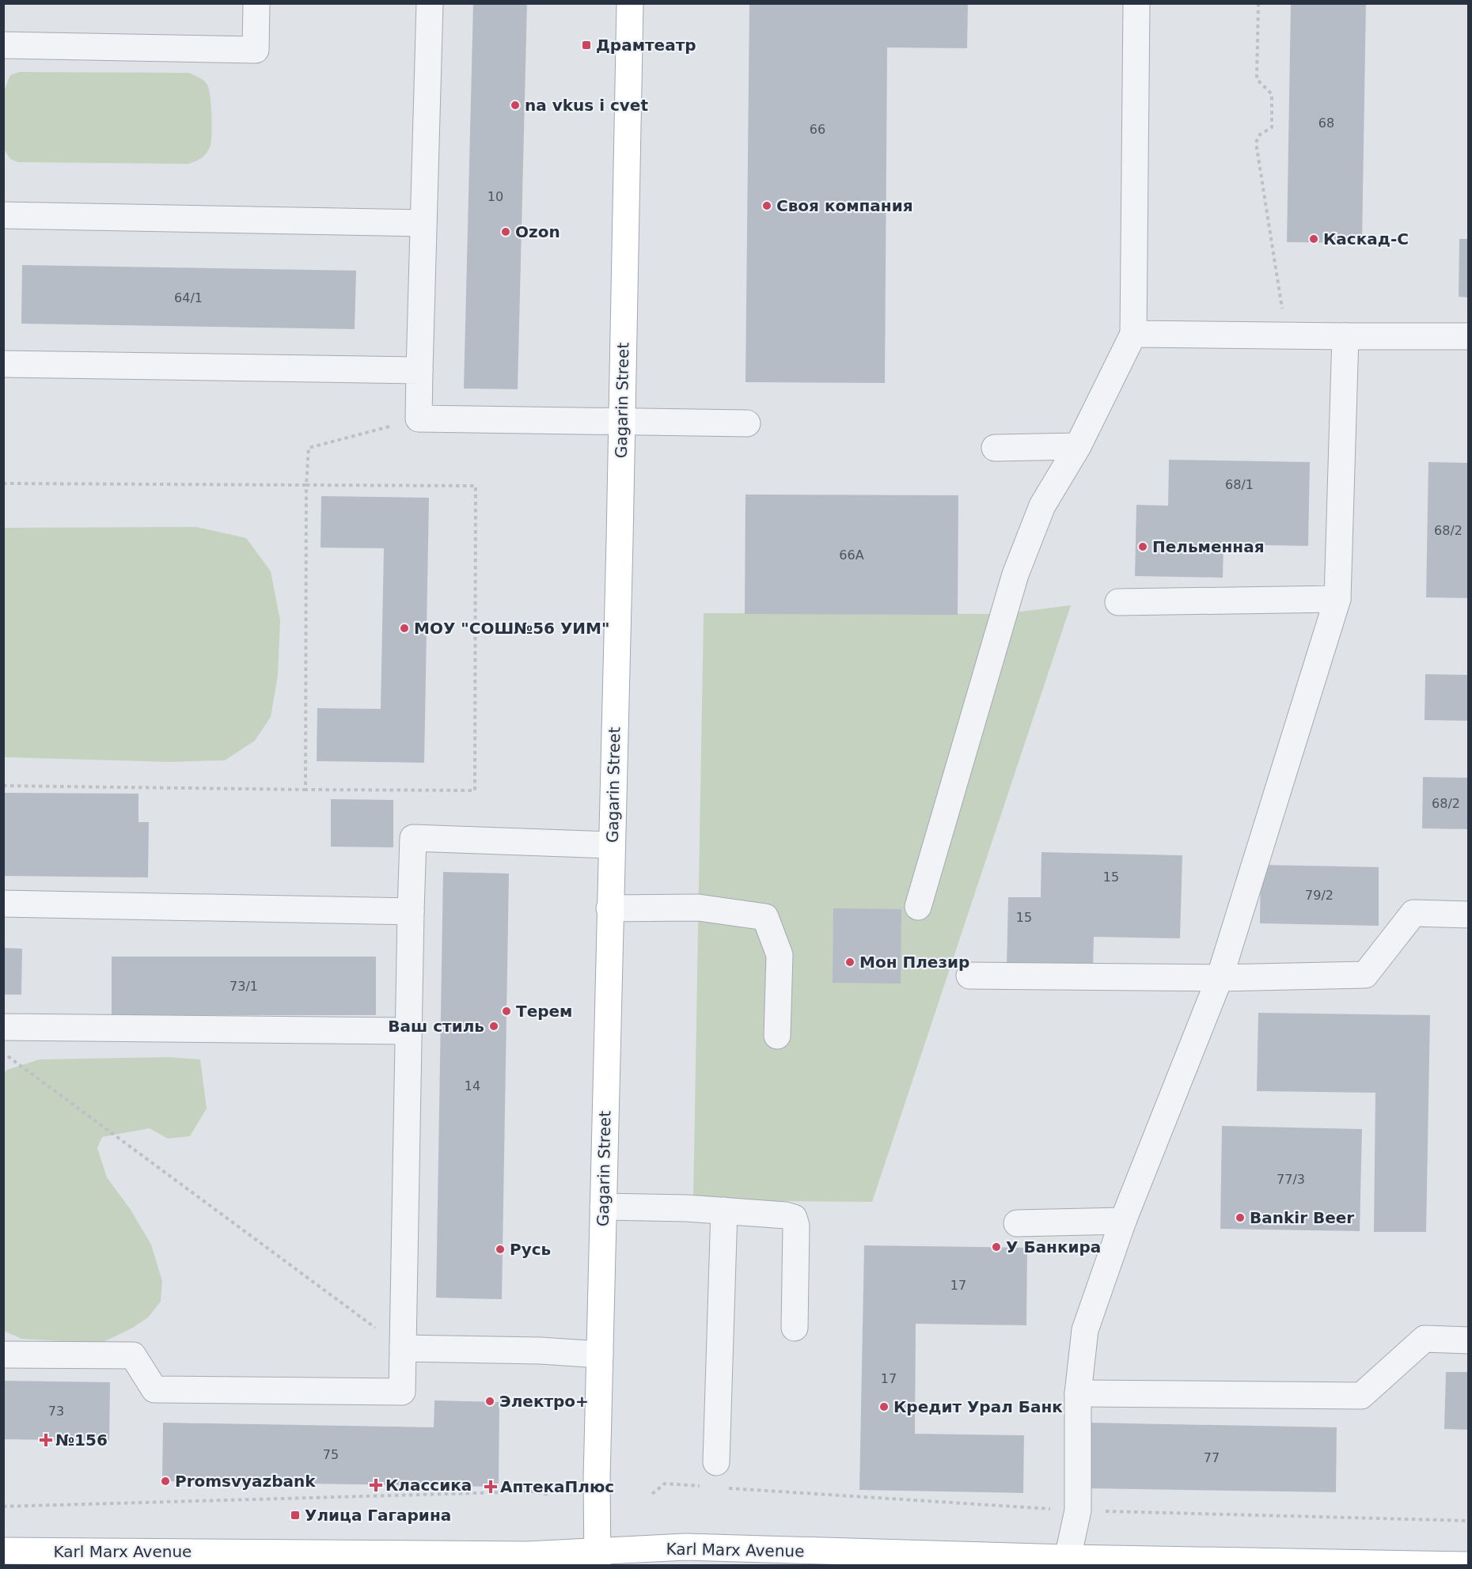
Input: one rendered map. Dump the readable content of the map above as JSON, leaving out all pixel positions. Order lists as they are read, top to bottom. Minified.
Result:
{"streets":{"main road":["Gagarin Street","Karl Marx Avenue"]},"crossings":[["Gagarin Street","Karl Marx Avenue"]],"places":{"transit":["Драмтеатр","Улица Гагарина"],"other":["na vkus i cvet","Своя компания","Ozon","Каскад-С","Пельменная","МОУ \"СОШ№56 УИМ\"","Мон Плезир","Терем","Ваш стиль","Bankir Beer","У Банкира","Русь","Электро+","Кредит Урал Банк","Promsvyazbank"],"health":["№156","Классика","АптекаПлюс"]},"house_numbers":["68","66","10","64/1","68/1","68/2","66А","68/2","15","79/2","15","73/1","14","77/3","17","17","73","75","77"]}
